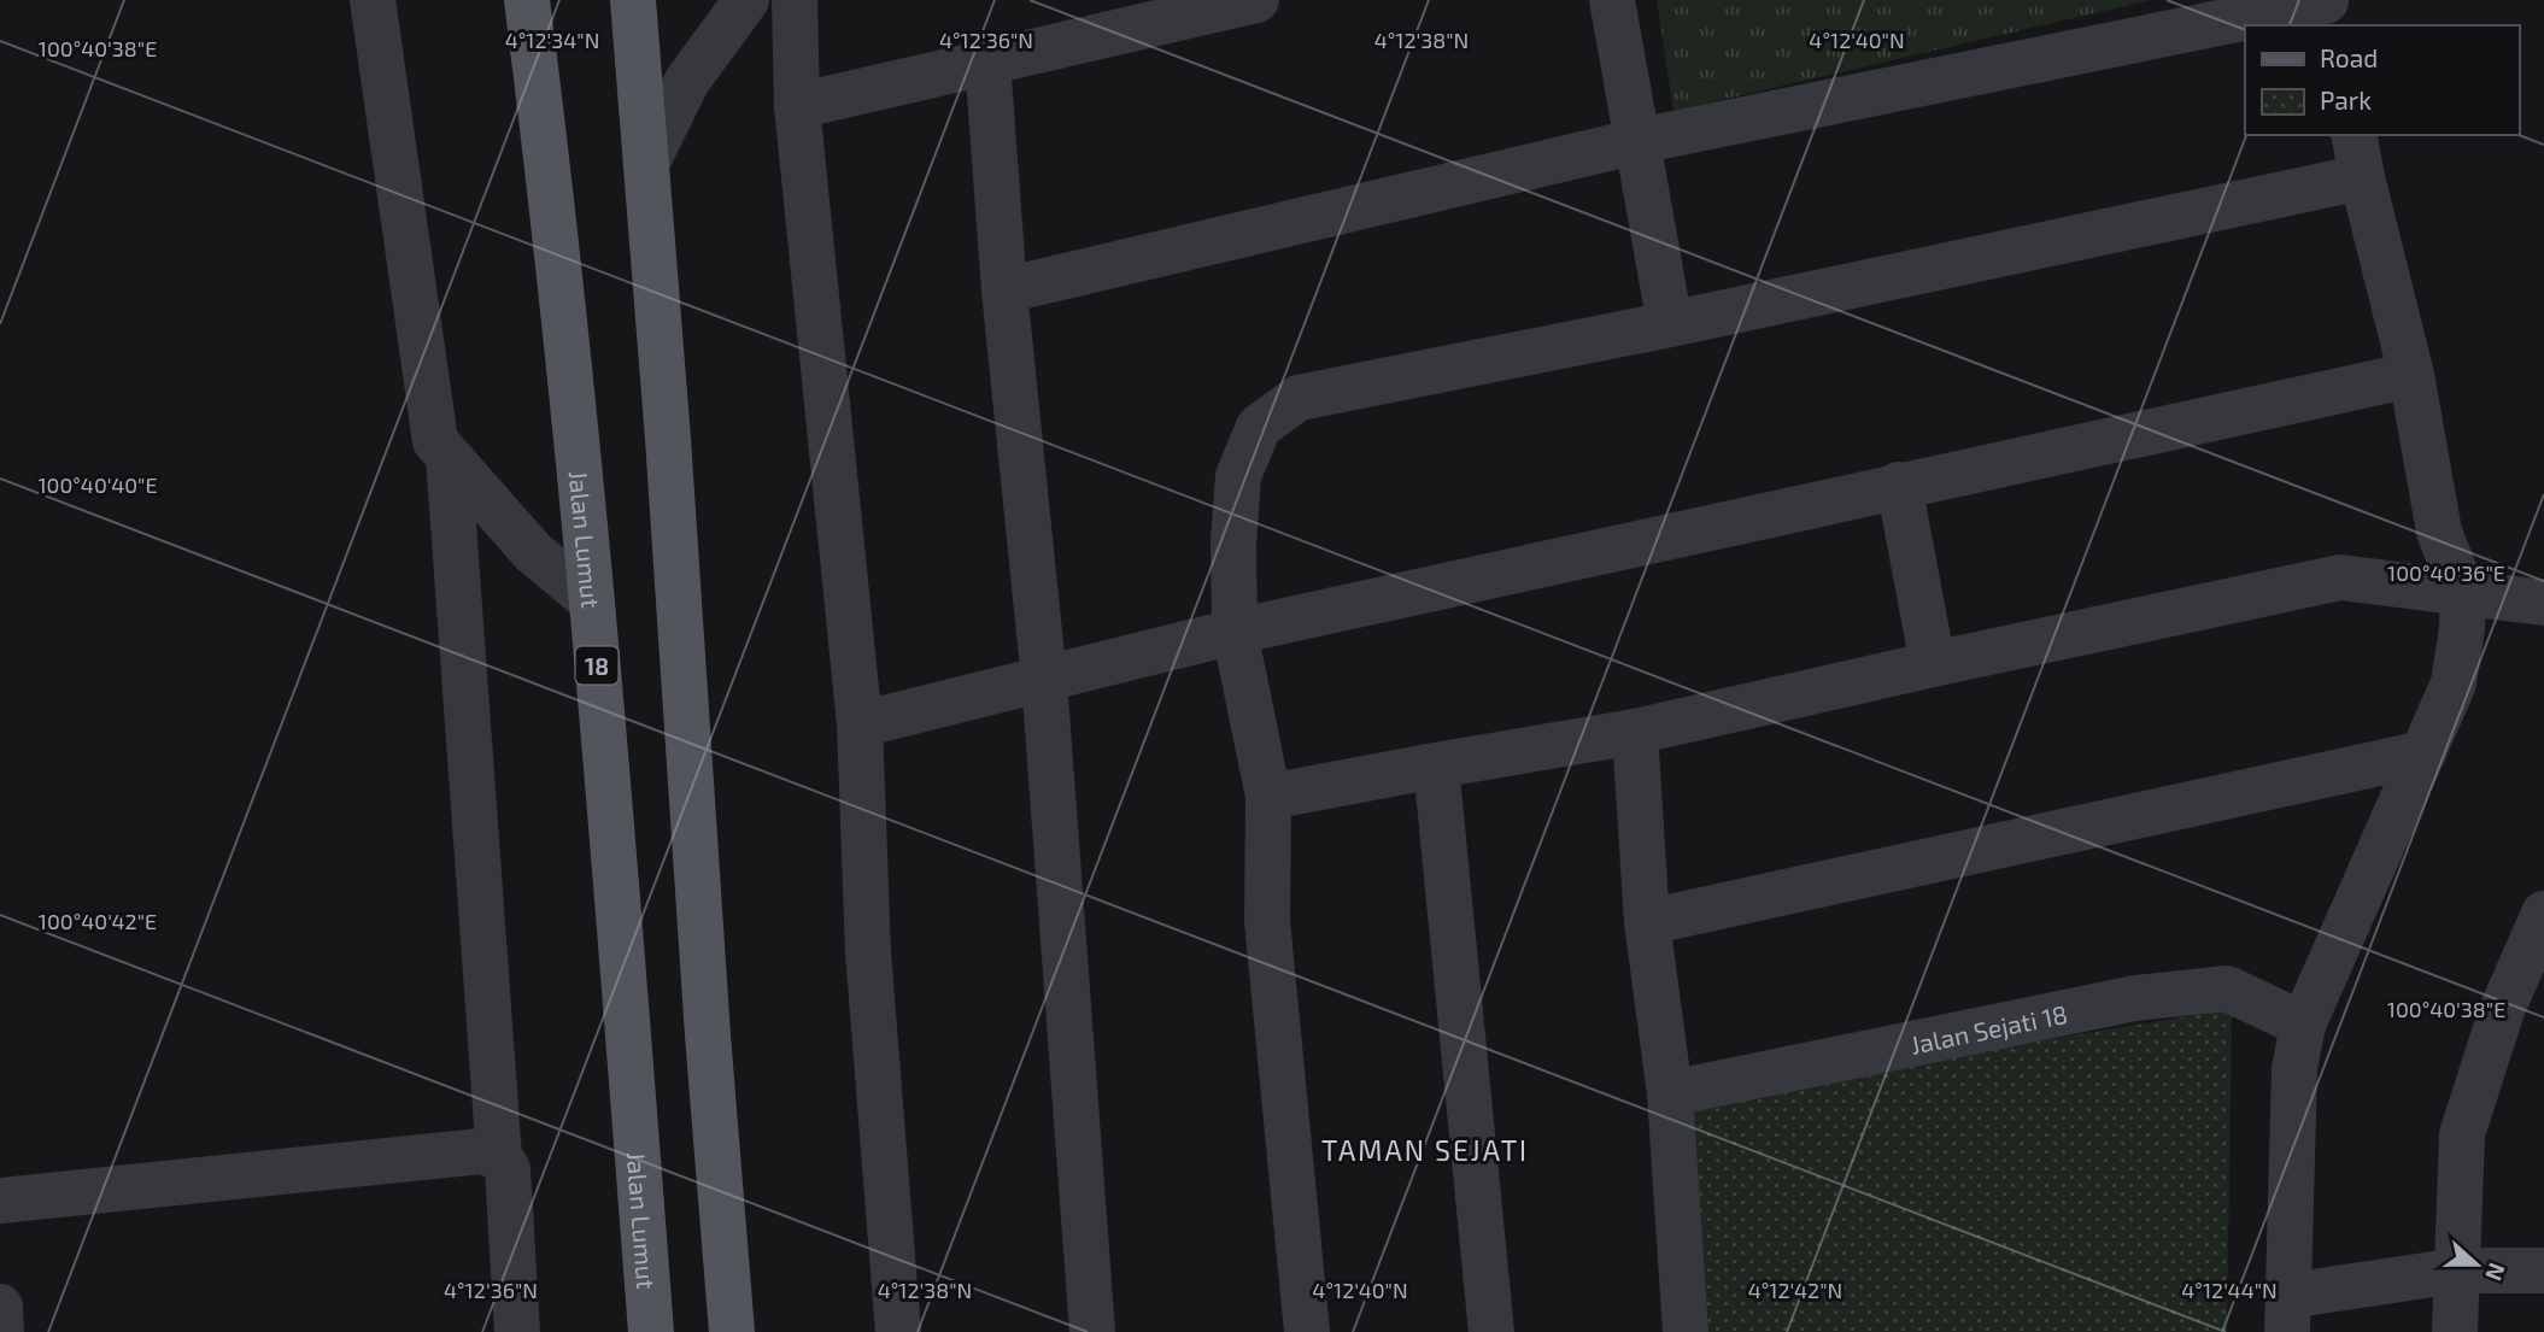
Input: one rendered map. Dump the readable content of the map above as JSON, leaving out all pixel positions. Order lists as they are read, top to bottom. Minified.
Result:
{"streets":{"main road":["Jalan Lumut","18"],"street":["Jalan Sejati 18"]},"districts":["TAMAN SEJATI"],"legend":["Road","Park"],"north":"right","coordinates":["4°12'34\"N","4°12'36\"N","4°12'38\"N","4°12'40\"N","100°40'38\"E","100°40'40\"E","100°40'36\"E","100°40'42\"E","4°12'42\"N","4°12'44\"N"]}
